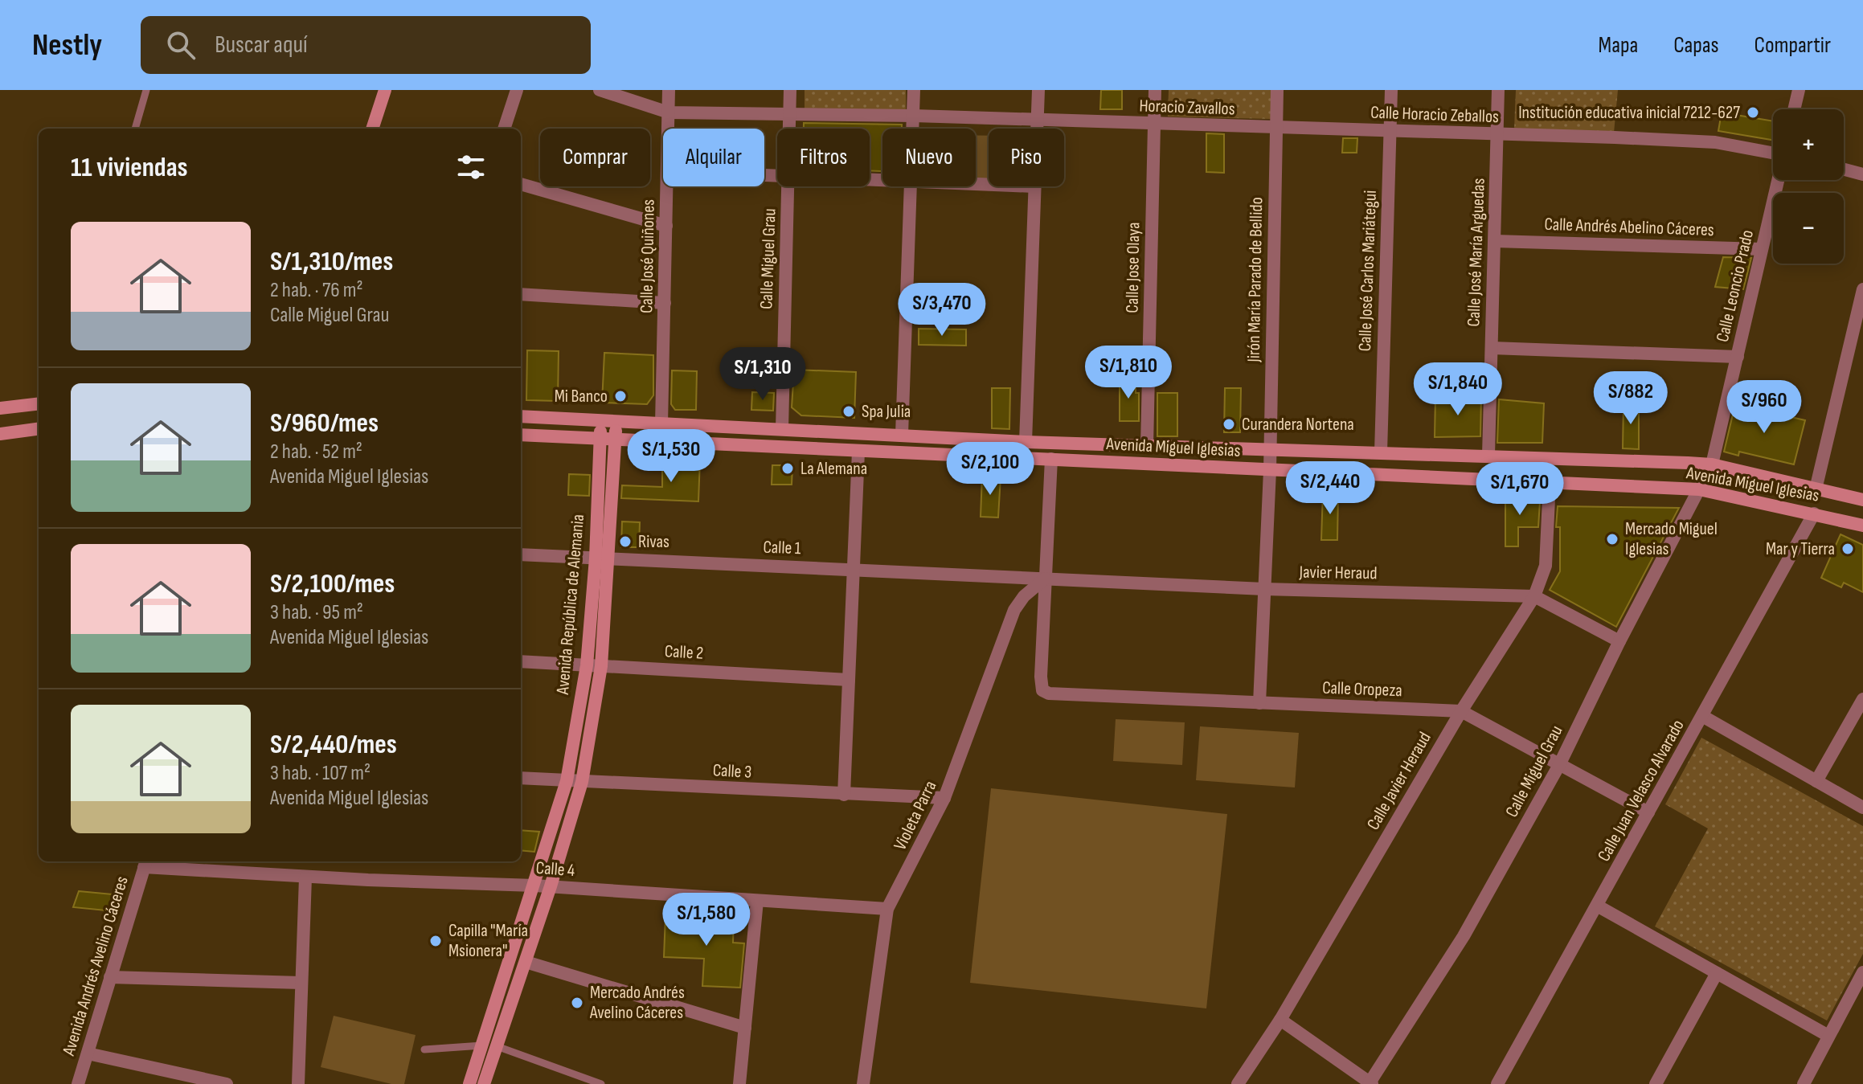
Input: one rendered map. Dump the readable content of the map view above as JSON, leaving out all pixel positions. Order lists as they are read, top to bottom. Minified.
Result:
{"streets":{"main road":["Avenida Miguel Iglesias","Avenida República de Alemania"],"street":["Horacio Zavallos","Calle Horacio Zeballos","Calle Andrés Abelino Cáceres","Calle José María Arguedas","Calle José Quiñones","Calle Miguel Grau","Calle Jose Olaya","Calle José Carlos Mariátegui","Jirón María Parado de Bellido","Calle Leoncio Prado","Calle 1","Javier Heraud","Calle 2","Calle Oropeza","Calle 3","Calle Javier Heraud","Calle Juan Velasco Alvarado","Violeta Parra","Calle 4","Avenida Andrés Avelino Cáceres"]},"crossings":[["Horacio Zavallos","Calle Horacio Zeballos"],["Horacio Zavallos","Calle José Quiñones"],["Horacio Zavallos","Calle Miguel Grau"],["Horacio Zavallos","Calle Jose Olaya"],["Horacio Zavallos","Jirón María Parado de Bellido"],["Calle Horacio Zeballos","Calle José María Arguedas"],["Calle Horacio Zeballos","Calle José Carlos Mariátegui"],["Calle Horacio Zeballos","Jirón María Parado de Bellido"],["Calle Andrés Abelino Cáceres","Calle José María Arguedas"],["Calle Andrés Abelino Cáceres","Calle Leoncio Prado"],["Calle José María Arguedas","Avenida Miguel Iglesias"],["Calle José Quiñones","Avenida Miguel Iglesias"],["Calle Miguel Grau","Calle Leoncio Prado"],["Calle Miguel Grau","Avenida Miguel Iglesias"],["Calle Miguel Grau","Javier Heraud"],["Calle Miguel Grau","Calle Oropeza"],["Calle Jose Olaya","Avenida Miguel Iglesias"],["Calle José Carlos Mariátegui","Avenida Miguel Iglesias"],["Jirón María Parado de Bellido","Avenida Miguel Iglesias"],["Jirón María Parado de Bellido","Javier Heraud"],["Jirón María Parado de Bellido","Calle Oropeza"],["Calle Leoncio Prado","Avenida Miguel Iglesias"],["Avenida Miguel Iglesias","Avenida República de Alemania"],["Avenida Miguel Iglesias","Calle Javier Heraud"],["Avenida Miguel Iglesias","Calle Juan Velasco Alvarado"],["Calle 1","Javier Heraud"],["Calle 1","Avenida República de Alemania"],["Calle 1","Calle Oropeza"],["Calle 1","Violeta Parra"],["Javier Heraud","Calle Oropeza"],["Javier Heraud","Calle Javier Heraud"],["Javier Heraud","Violeta Parra"],["Avenida República de Alemania","Calle 2"],["Avenida República de Alemania","Calle 3"],["Avenida República de Alemania","Calle 4"],["Calle Oropeza","Calle Javier Heraud"],["Calle Oropeza","Calle Juan Velasco Alvarado"],["Calle Oropeza","Violeta Parra"],["Calle 3","Violeta Parra"],["Violeta Parra","Calle 4"],["Calle 4","Avenida Andrés Avelino Cáceres"]],"places":["Institución educativa inicial 7212-627","Mi Banco","Spa Julia","Curandera Nortena","La Alemana","Mercado Miguel Iglesias","Rivas","Mar y Tierra","Capilla \"María Msionera\"","Mercado Andrés Avelino Cáceres"],"page":{"header":"Nestly","search":"Buscar aquí","nav":["Mapa","Capas","Compartir"],"map_buttons":["+","−"],"chip":["Comprar","Alquilar","Filtros","Nuevo","Piso"],"heading":"11 viviendas","list":[{"name":"S/1,310/mes","note":"2 hab. · 76 m² · Calle Miguel Grau"},{"name":"S/960/mes","note":"2 hab. · 52 m² · Avenida Miguel Iglesias"},{"name":"S/2,100/mes","note":"3 hab. · 95 m² · Avenida Miguel Iglesias"},{"name":"S/2,440/mes","note":"3 hab. · 107 m² · Avenida Miguel Iglesias"}],"price":["S/3,470","S/1,810","S/1,310","S/1,840","S/882","S/960","S/1,530","S/2,100","S/2,440","S/1,670","S/1,580"]}}
